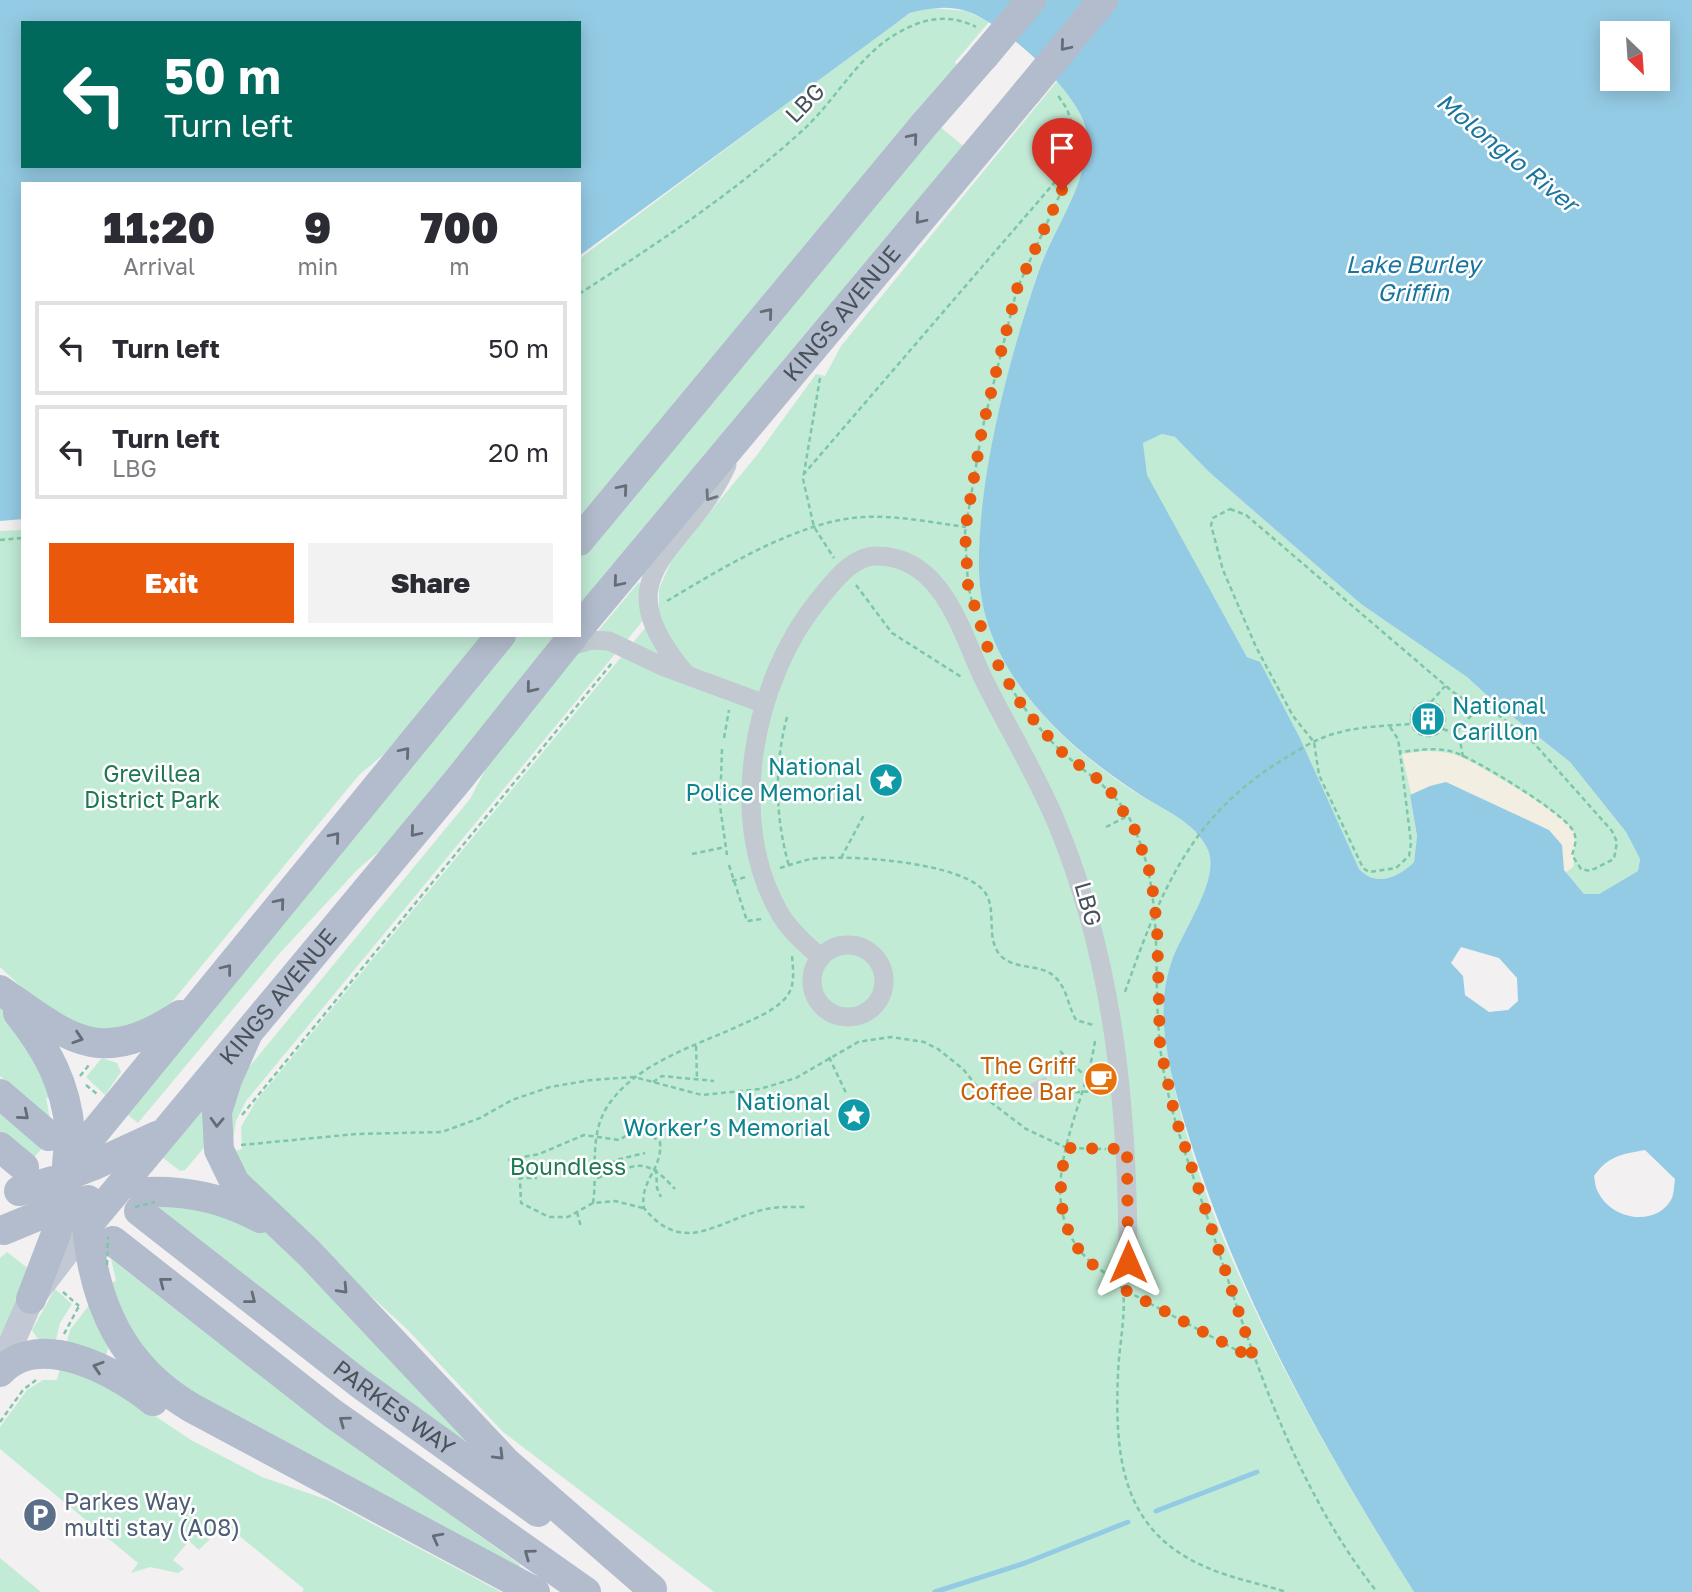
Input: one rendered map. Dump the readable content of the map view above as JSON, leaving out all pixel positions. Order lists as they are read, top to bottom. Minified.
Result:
{"streets":{"main road":["KINGS AVENUE","PARKES WAY"],"path":["LBG"]},"crossings":[["KINGS AVENUE","PARKES WAY"]],"water":["Molonglo River","Lake Burley Griffin"],"parks":["Grevillea District Park","Boundless"],"places":{"building":["National Carillon"],"place":["National Police Memorial","National Worker’s Memorial"],"cafe":["The Griff Coffee Bar"],"parking":["Parkes Way, multi stay (A08)"]},"north":"bottom right","page":{"turn":["50 m","Turn left"],"eta":["11:20","Arrival","9","min","700","m"],"list":[{"name":"Turn left","value":"50 m"},{"name":"Turn left","note":"LBG","value":"20 m"}],"buttons":["Exit","Share"]}}
